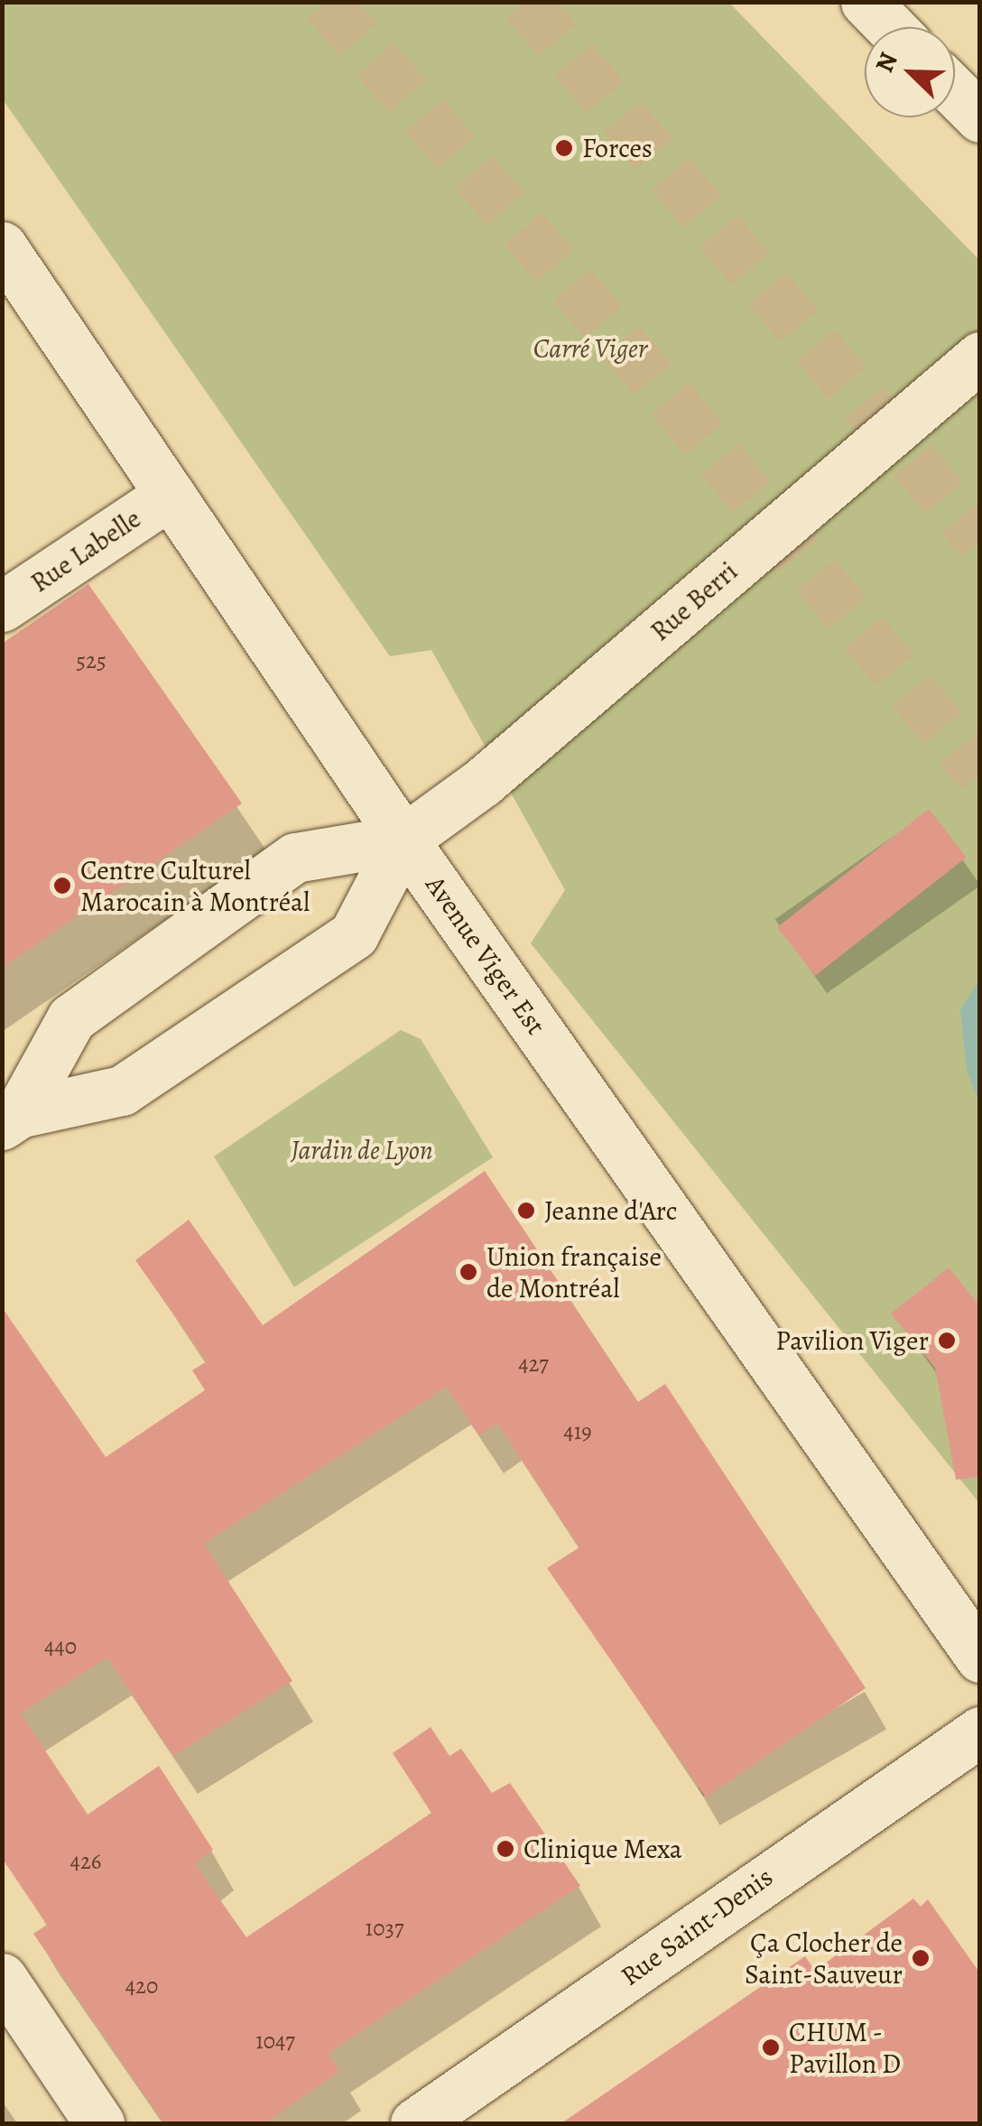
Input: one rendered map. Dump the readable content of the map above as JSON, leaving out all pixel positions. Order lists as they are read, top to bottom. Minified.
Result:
{"streets":{"main road":["Rue Labelle","Rue Berri","Avenue Viger Est","Rue Saint-Denis"]},"crossings":[["Rue Labelle","Avenue Viger Est"],["Rue Berri","Avenue Viger Est"]],"parks":["Carré Viger","Jardin de Lyon"],"places":["Forces","Centre Culturel Marocain à Montréal","Jeanne d'Arc","Union française de Montréal","Pavilion Viger","Clinique Mexa","Ça Clocher de Saint-Sauveur","CHUM - Pavillon D"],"house_numbers":["525","427","419","440","426","1037","420","1047"],"north":"top left"}
